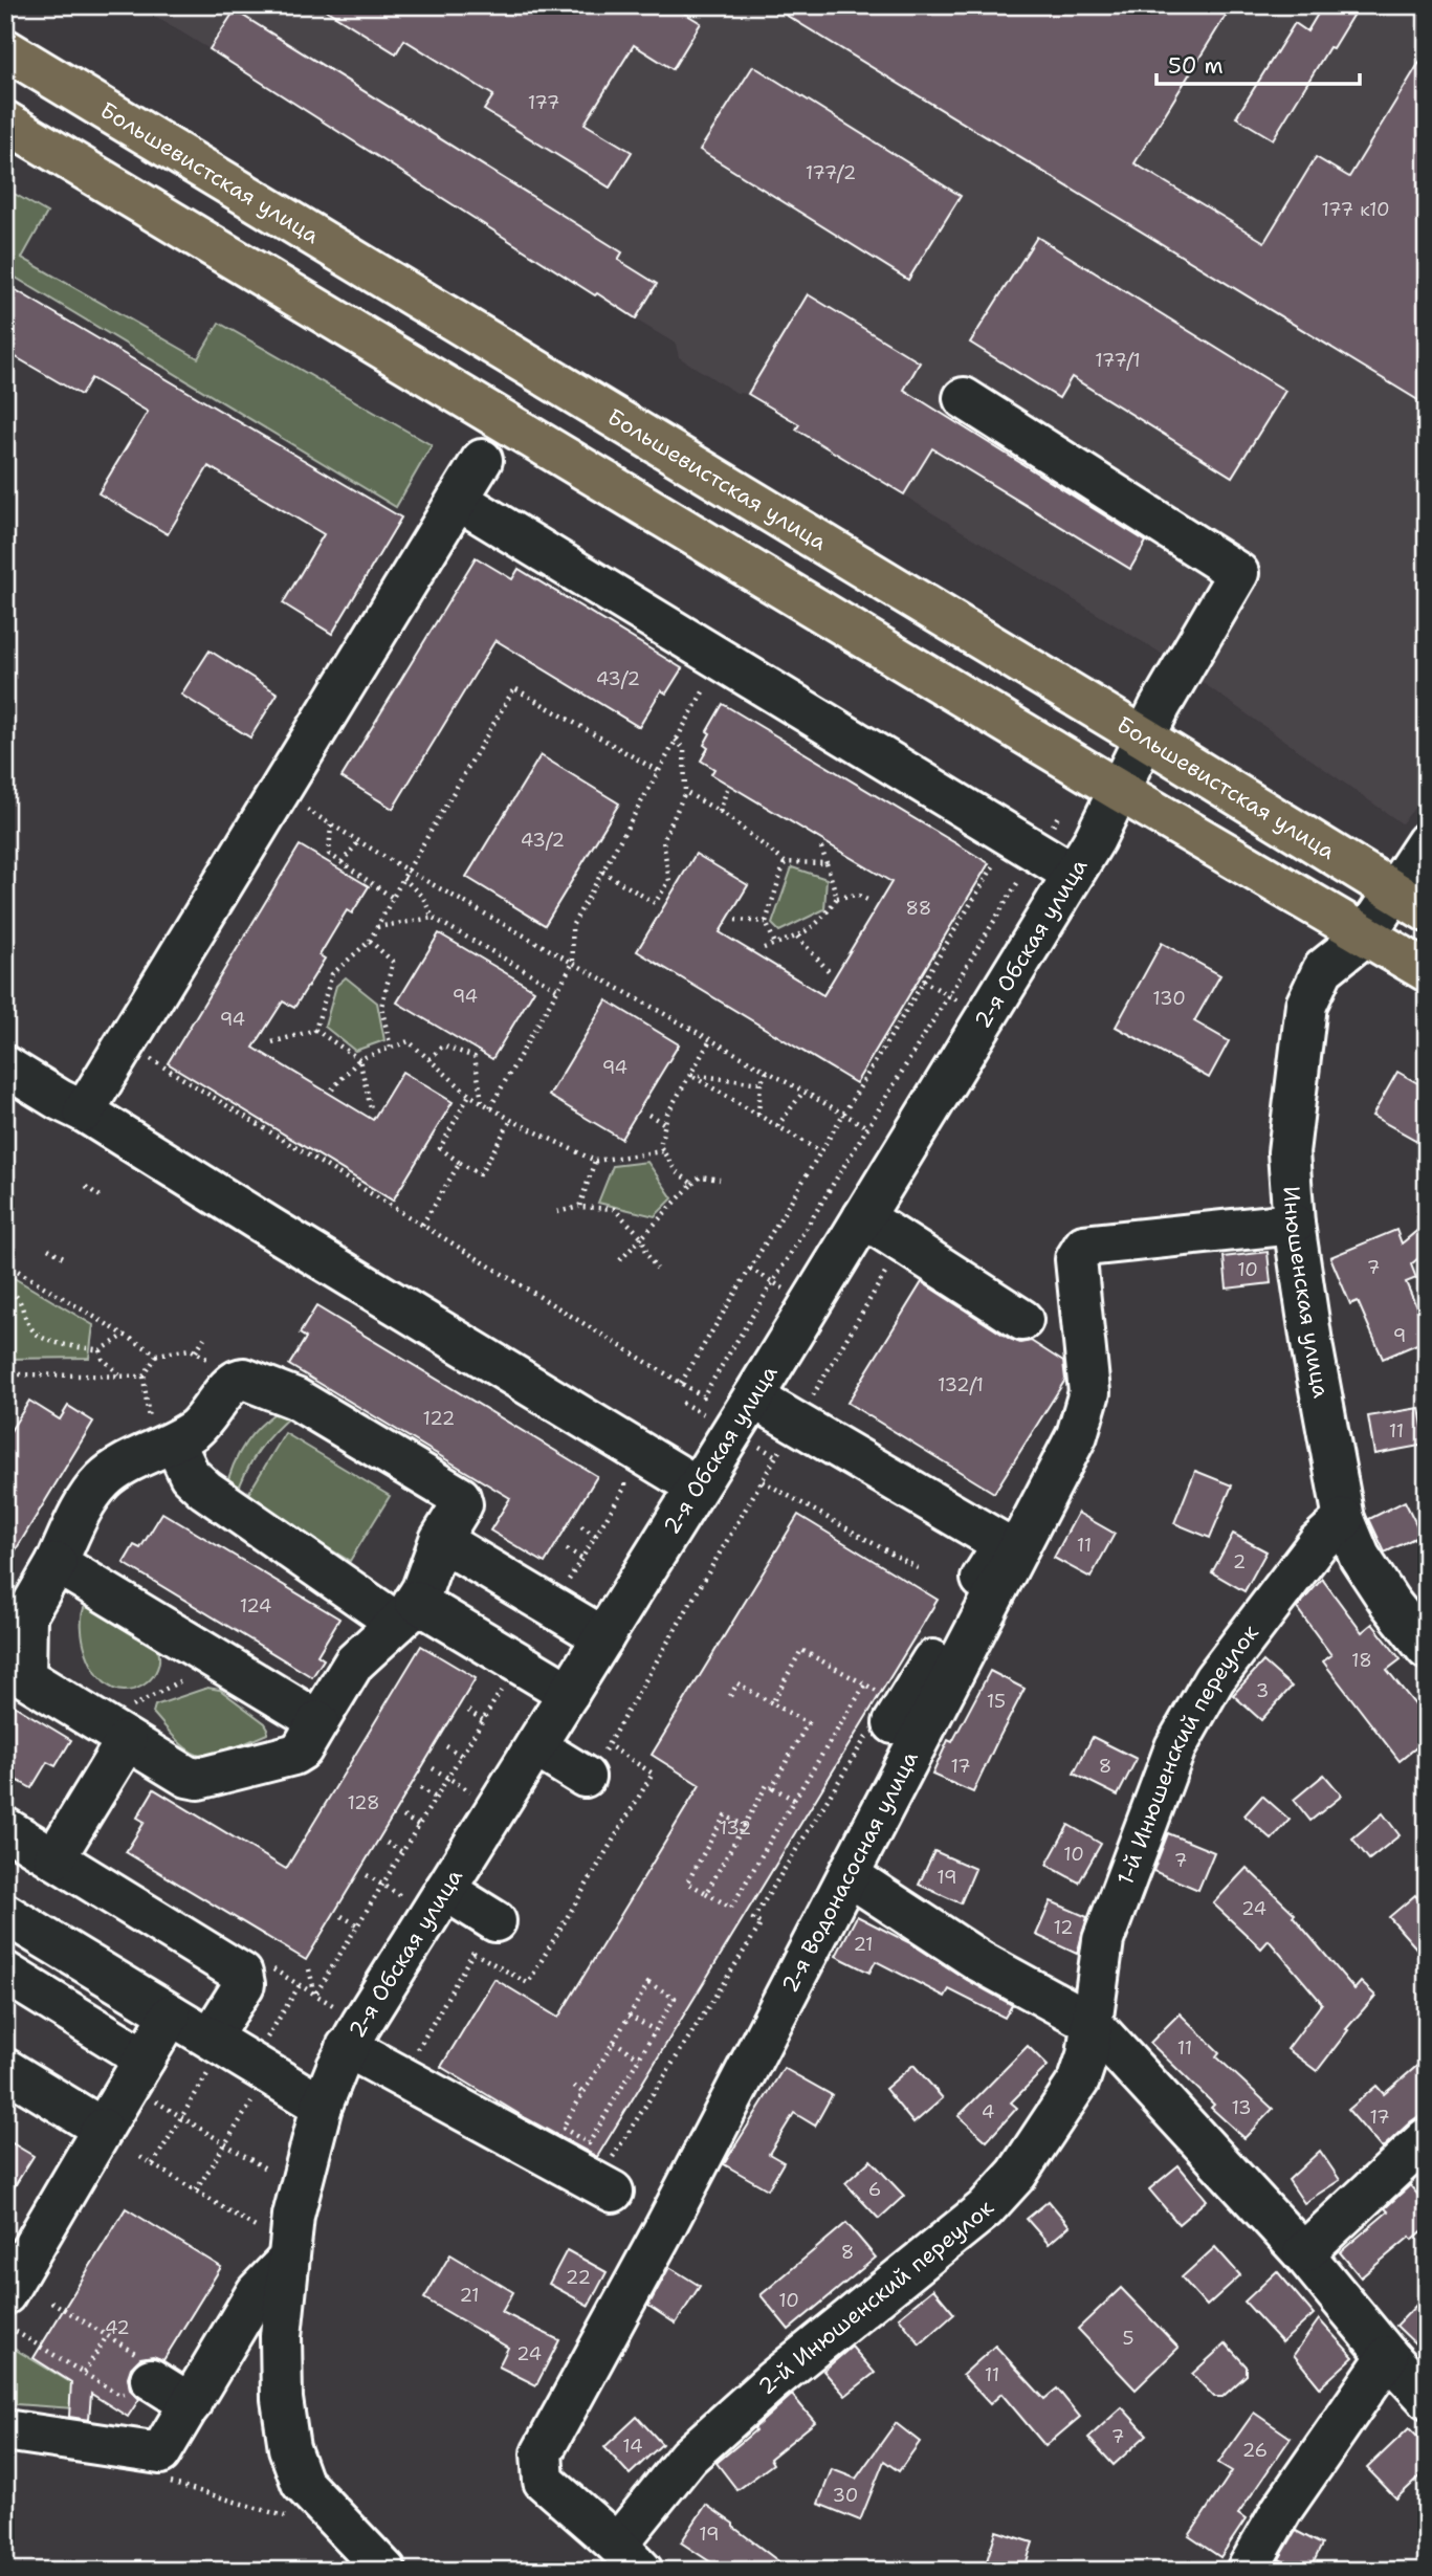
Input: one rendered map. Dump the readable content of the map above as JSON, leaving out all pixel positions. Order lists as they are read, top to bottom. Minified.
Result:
{"streets":{"highway":["Большевистская улица"],"street":["2-я Обская улица","Инюшенская улица","1-й Инюшенский переулок","2-я Водонасосная улица","2-й Инюшенский переулок"]},"crossings":[["Большевистская улица","2-я Обская улица"],["Большевистская улица","Инюшенская улица"],["Инюшенская улица","1-й Инюшенский переулок"],["Инюшенская улица","2-я Водонасосная улица"],["1-й Инюшенский переулок","2-й Инюшенский переулок"],["2-я Водонасосная улица","2-й Инюшенский переулок"]],"house_numbers":["177","177/2","177 к10","177/1","43/2","43/2","88","94","130","94","94","7","10","9","132/1","122","11","11","2","124","18","3","15","17","8","128","132","10","7","19","24","12","21","11","13","4","17","6","8","22","21","10","42","5","24","11","7","14","26","30","19"],"scale_bar":"50 m"}
